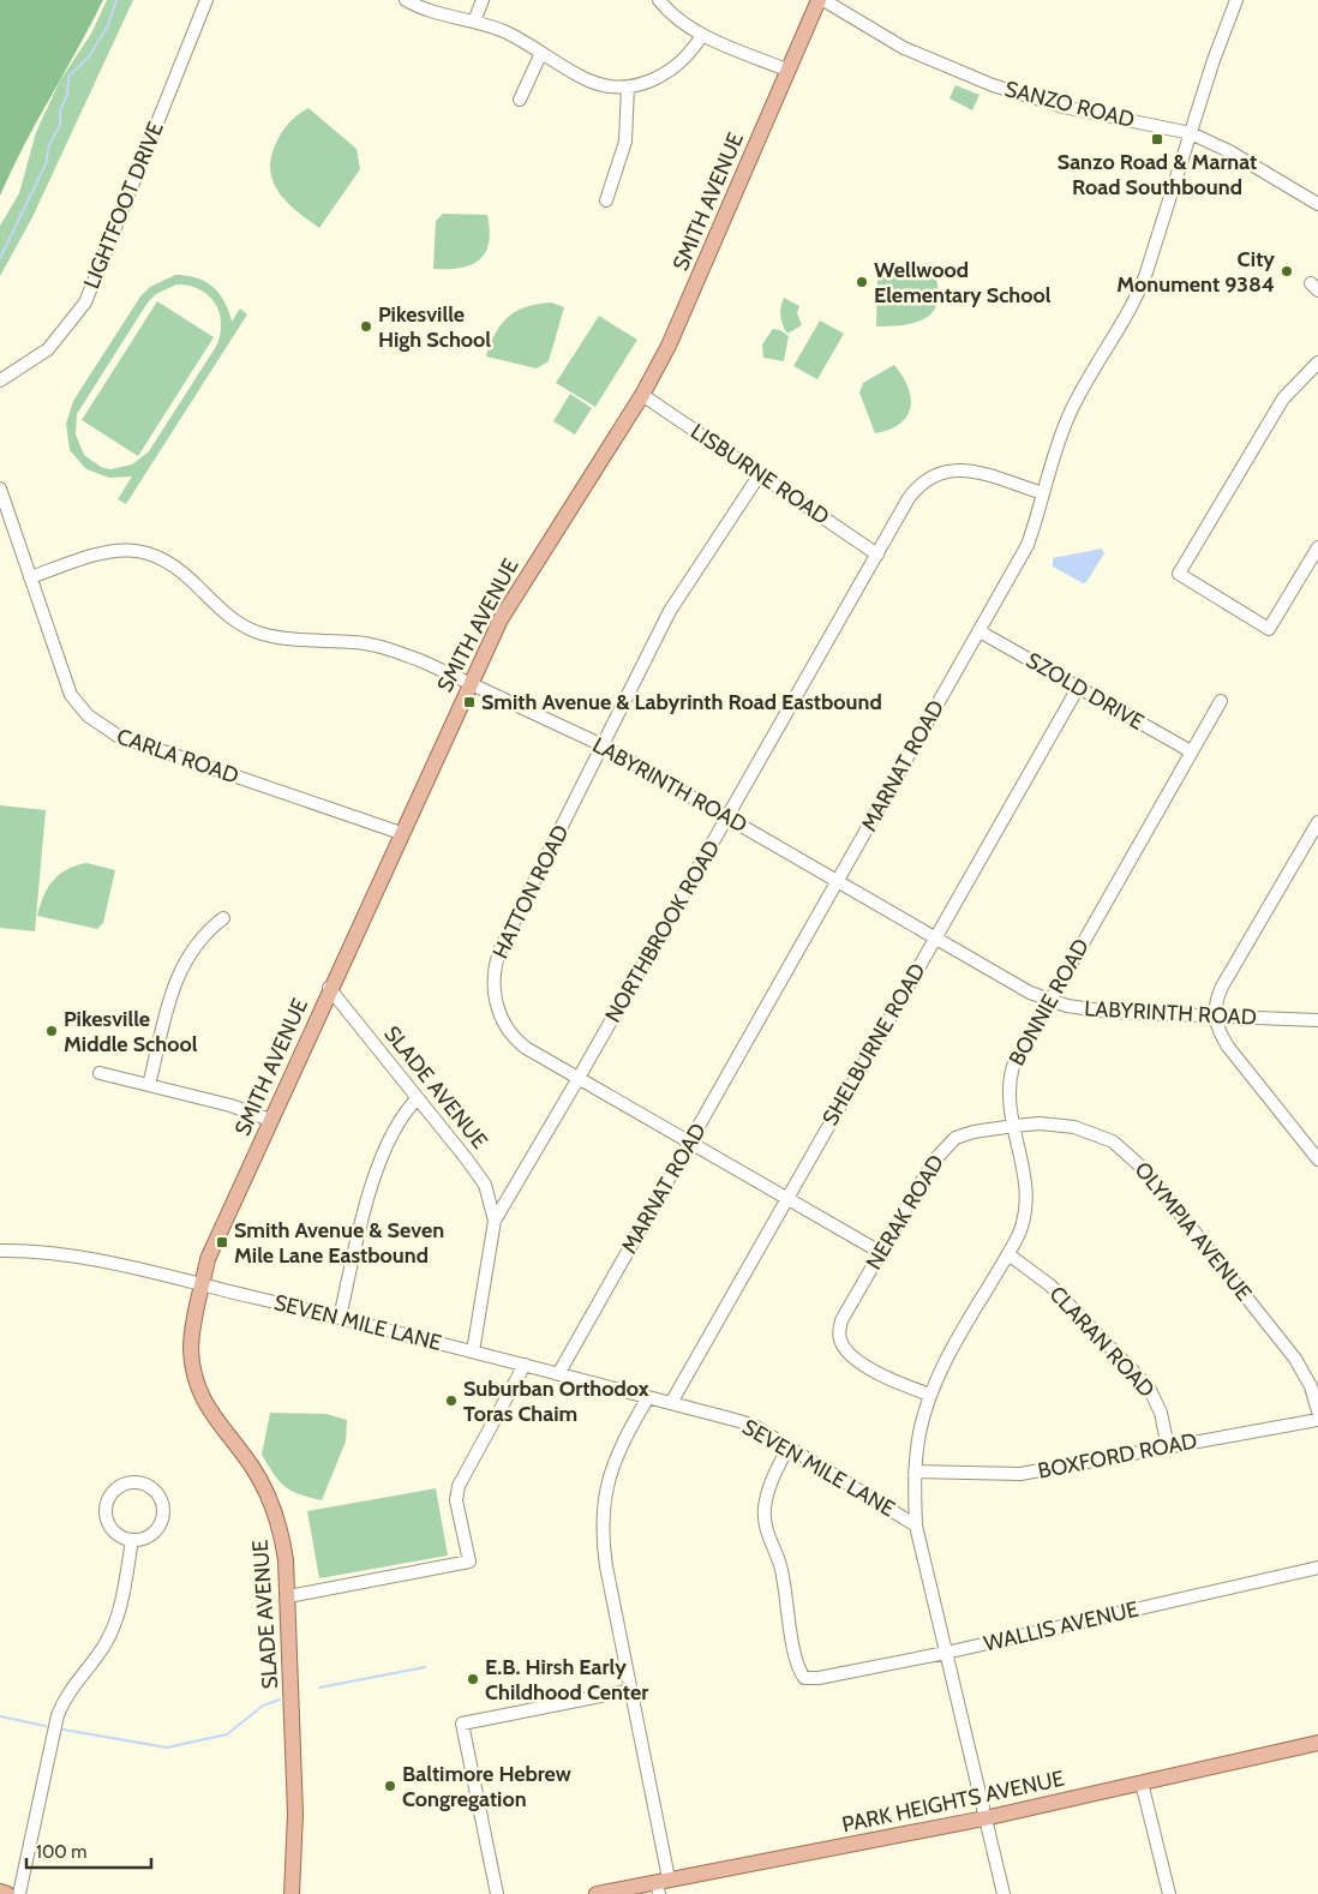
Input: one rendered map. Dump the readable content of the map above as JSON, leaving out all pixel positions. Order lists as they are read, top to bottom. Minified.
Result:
{"streets":{"main road":["SMITH AVENUE","SLADE AVENUE","PARK HEIGHTS AVENUE"],"street":["SANZO ROAD","LIGHTFOOT DRIVE","LISBURNE ROAD","SZOLD DRIVE","CARLA ROAD","MARNAT ROAD","LABYRINTH ROAD","HATTON ROAD","NORTHBROOK ROAD","BONNIE ROAD","SHELBURNE ROAD","NERAK ROAD","OLYMPIA AVENUE","SEVEN MILE LANE","CLARAN ROAD","BOXFORD ROAD","WALLIS AVENUE"]},"crossings":[["SANZO ROAD","MARNAT ROAD"],["SMITH AVENUE","LISBURNE ROAD"],["SMITH AVENUE","CARLA ROAD"],["SMITH AVENUE","LABYRINTH ROAD"],["SMITH AVENUE","SLADE AVENUE"],["SMITH AVENUE","SEVEN MILE LANE"],["LISBURNE ROAD","HATTON ROAD"],["LISBURNE ROAD","NORTHBROOK ROAD"],["SZOLD DRIVE","MARNAT ROAD"],["SZOLD DRIVE","BONNIE ROAD"],["SZOLD DRIVE","SHELBURNE ROAD"],["CARLA ROAD","LABYRINTH ROAD"],["MARNAT ROAD","LABYRINTH ROAD"],["MARNAT ROAD","HATTON ROAD"],["MARNAT ROAD","NORTHBROOK ROAD"],["MARNAT ROAD","SEVEN MILE LANE"],["LABYRINTH ROAD","HATTON ROAD"],["LABYRINTH ROAD","NORTHBROOK ROAD"],["LABYRINTH ROAD","BONNIE ROAD"],["LABYRINTH ROAD","SHELBURNE ROAD"],["HATTON ROAD","NORTHBROOK ROAD"],["HATTON ROAD","SHELBURNE ROAD"],["HATTON ROAD","NERAK ROAD"],["NORTHBROOK ROAD","SLADE AVENUE"],["NORTHBROOK ROAD","SEVEN MILE LANE"],["BONNIE ROAD","NERAK ROAD"],["BONNIE ROAD","OLYMPIA AVENUE"],["BONNIE ROAD","SEVEN MILE LANE"],["BONNIE ROAD","CLARAN ROAD"],["BONNIE ROAD","BOXFORD ROAD"],["SHELBURNE ROAD","SEVEN MILE LANE"],["SLADE AVENUE","SEVEN MILE LANE"],["NERAK ROAD","OLYMPIA AVENUE"],["SEVEN MILE LANE","WALLIS AVENUE"],["SEVEN MILE LANE","PARK HEIGHTS AVENUE"],["CLARAN ROAD","BOXFORD ROAD"]],"places":{"transit":["Sanzo Road & Marnat Road Southbound","Smith Avenue & Labyrinth Road Eastbound","Smith Avenue & Seven Mile Lane Eastbound"],"other":["City Monument 9384","Wellwood Elementary School","Pikesville High School","Pikesville Middle School","Suburban Orthodox Toras Chaim","E.B. Hirsh Early Childhood Center","Baltimore Hebrew Congregation"]},"scale_bar":"100 m"}
